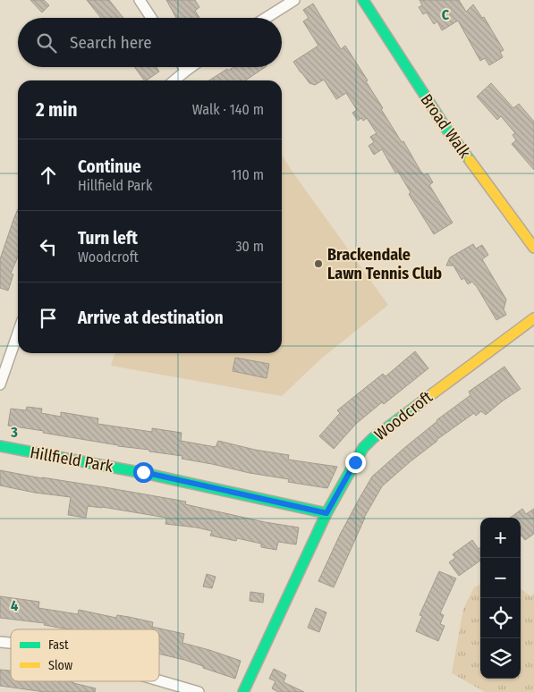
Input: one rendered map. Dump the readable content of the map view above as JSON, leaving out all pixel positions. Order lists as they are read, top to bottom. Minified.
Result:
{"streets":{"street":["Broad Walk","Woodcroft","Hillfield Park"]},"crossings":[["Woodcroft","Hillfield Park"]],"places":["Brackendale Lawn Tennis Club"],"legend":["Fast","Slow"],"page":{"search":"Search here","heading":["2 min","Walk · 140 m"],"list":[["Continue","Hillfield Park","110 m"],["Turn left","Woodcroft","30 m"],"Arrive at destination"],"map_buttons":["+","−"]},"grid":{"columns":["C"],"rows":["3","4"]}}
